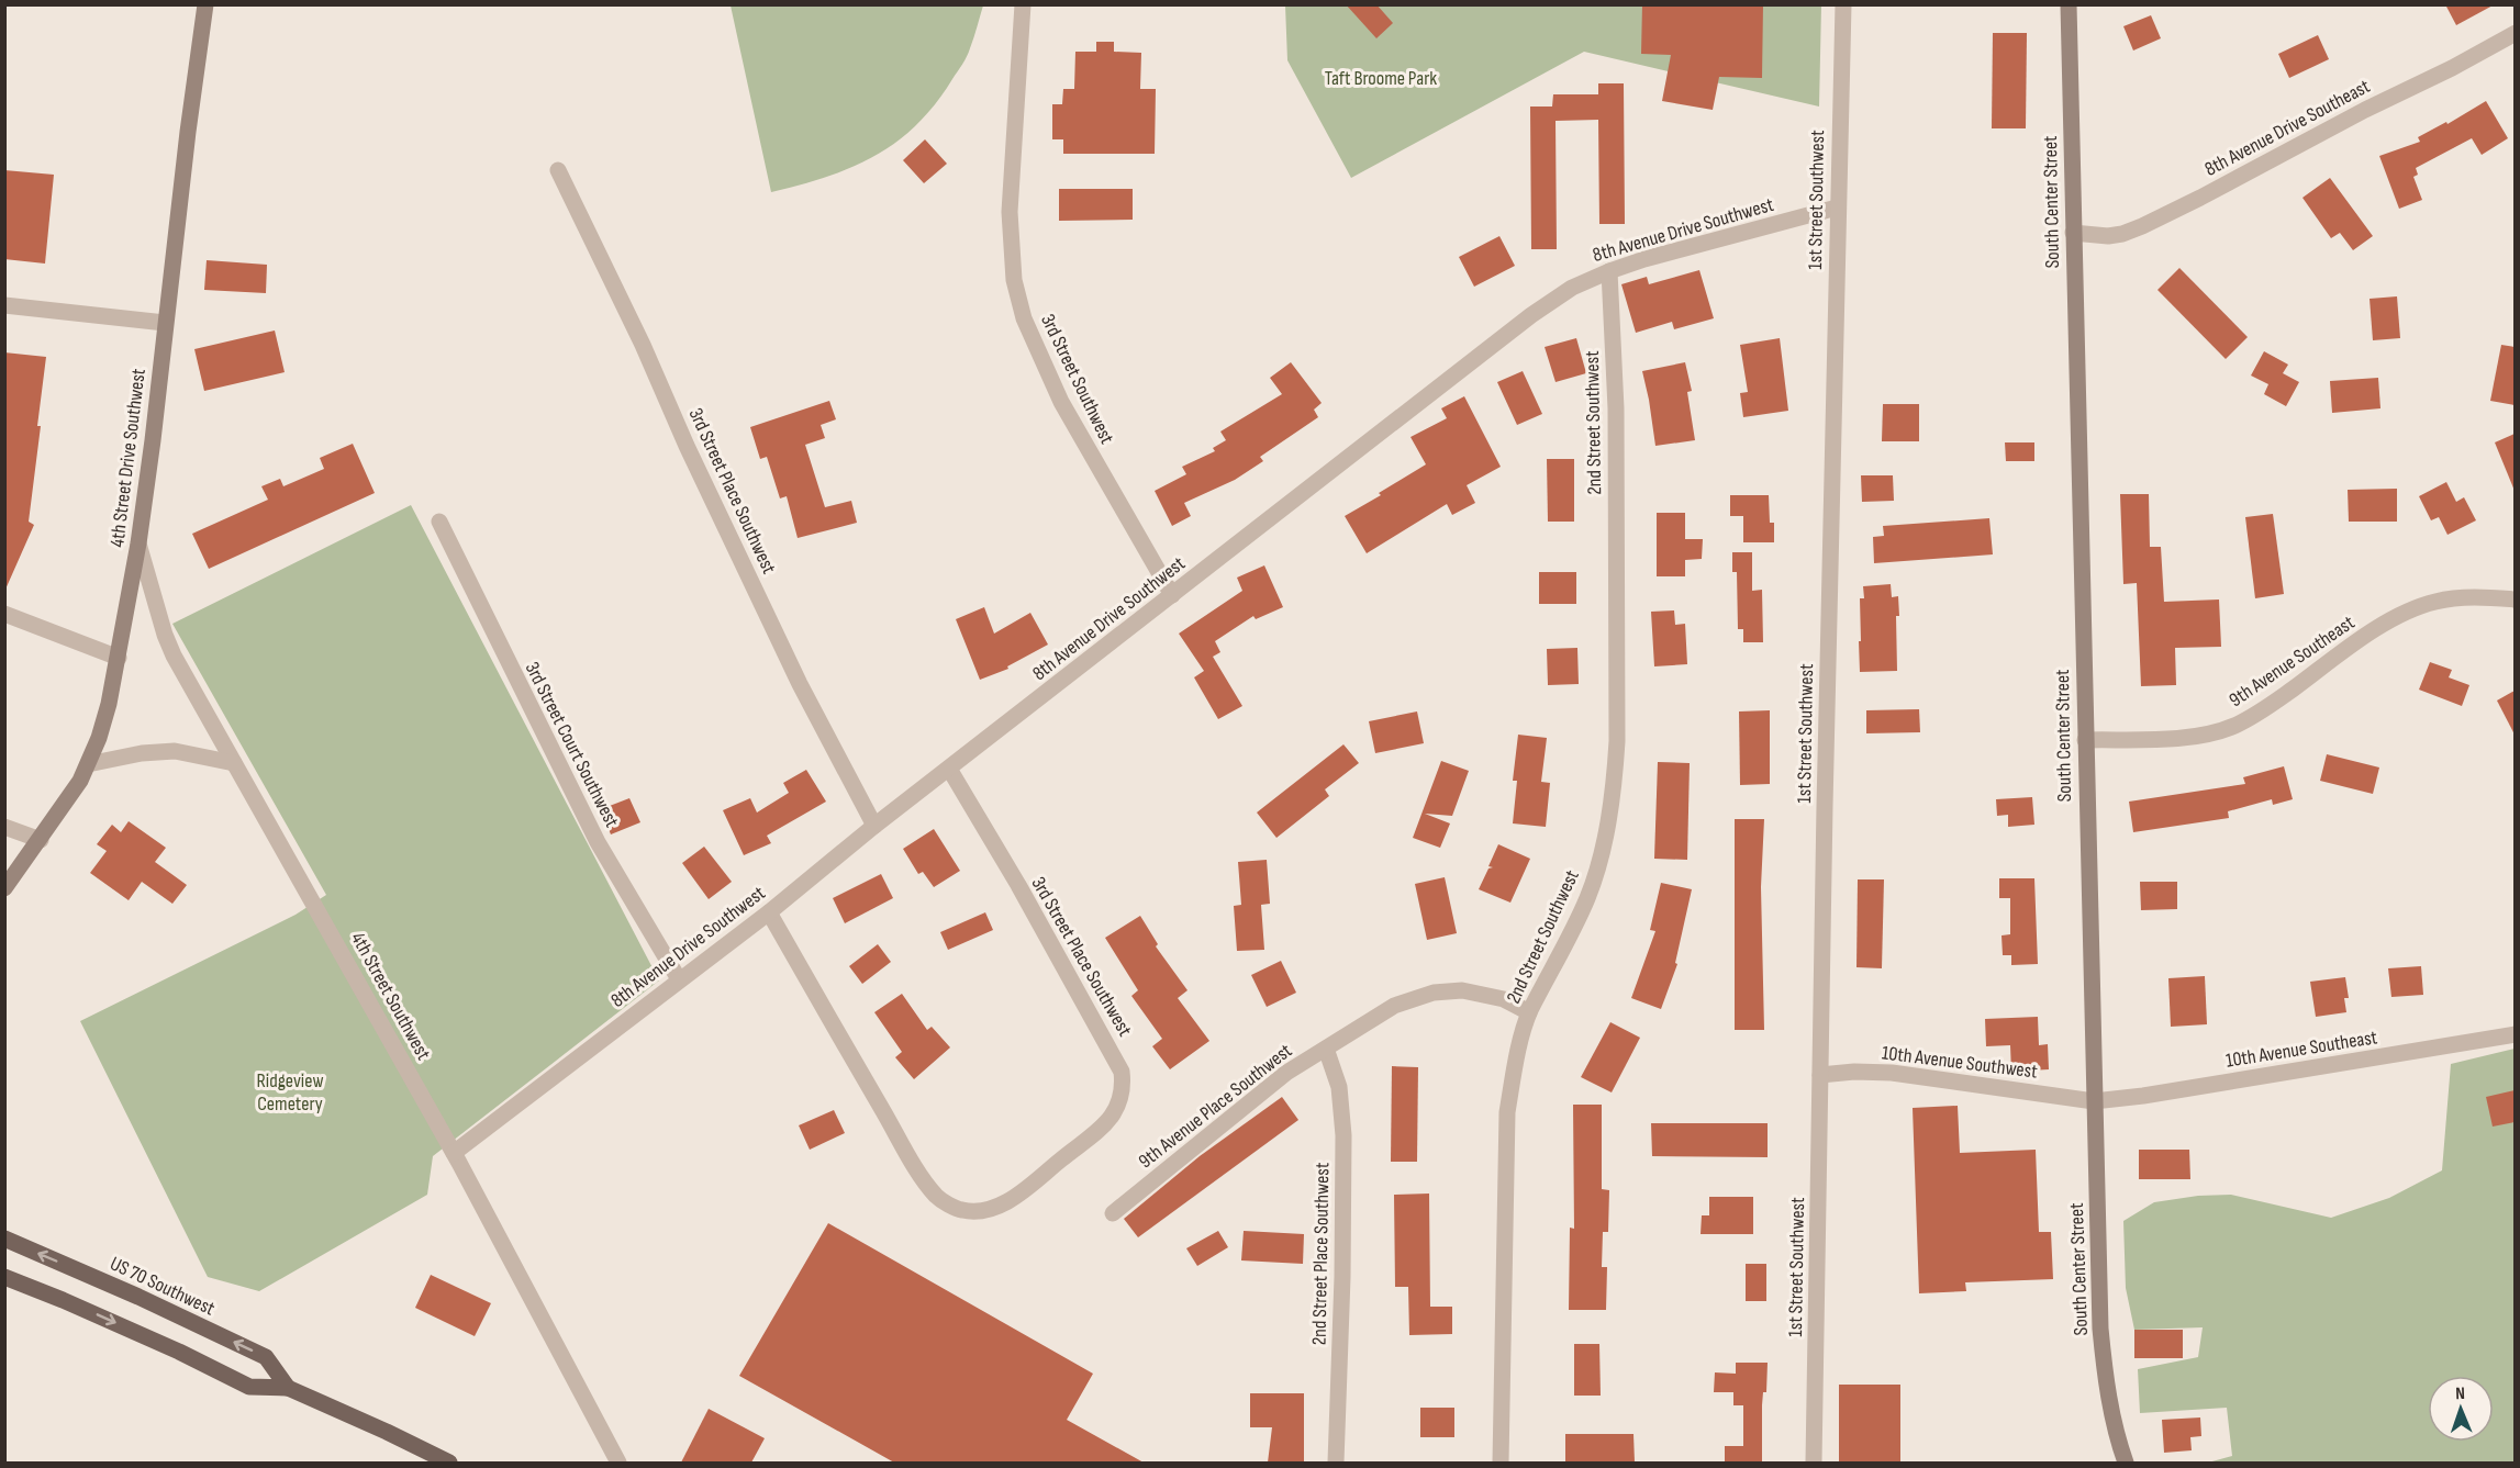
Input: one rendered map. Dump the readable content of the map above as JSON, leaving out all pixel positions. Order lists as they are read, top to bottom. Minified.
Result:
{"streets":{"main road":["US 70 Southwest"],"street":["8th Avenue Drive Southeast","1st Street Southwest","South Center Street","8th Avenue Drive Southwest","3rd Street Southwest","2nd Street Southwest","4th Street Drive Southwest","3rd Street Place Southwest","9th Avenue Southeast","3rd Street Court Southwest","4th Street Southwest","10th Avenue Southeast","10th Avenue Southwest","9th Avenue Place Southwest","2nd Street Place Southwest"]},"crossings":[["8th Avenue Drive Southeast","South Center Street"],["1st Street Southwest","8th Avenue Drive Southwest"],["1st Street Southwest","10th Avenue Southwest"],["South Center Street","9th Avenue Southeast"],["South Center Street","10th Avenue Southeast"],["South Center Street","10th Avenue Southwest"],["8th Avenue Drive Southwest","3rd Street Southwest"],["8th Avenue Drive Southwest","2nd Street Southwest"],["8th Avenue Drive Southwest","3rd Street Place Southwest"],["8th Avenue Drive Southwest","3rd Street Court Southwest"],["8th Avenue Drive Southwest","4th Street Southwest"],["2nd Street Southwest","9th Avenue Place Southwest"],["4th Street Drive Southwest","4th Street Southwest"],["10th Avenue Southeast","10th Avenue Southwest"],["9th Avenue Place Southwest","2nd Street Place Southwest"]],"parks":["Taft Broome Park","Ridgeview Cemetery"],"north":"top"}
